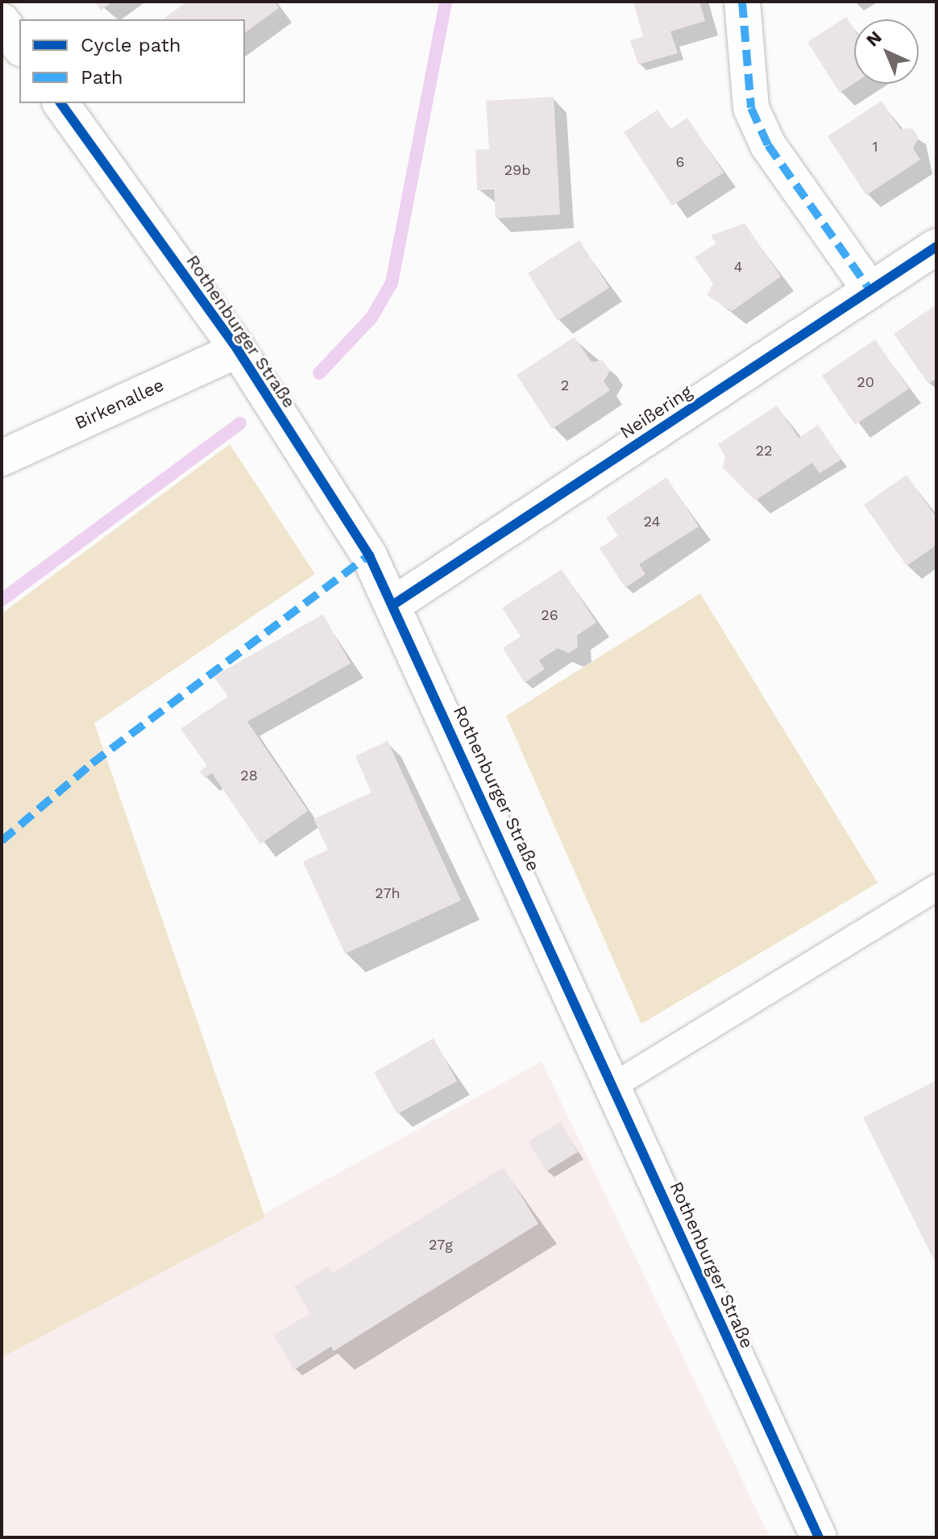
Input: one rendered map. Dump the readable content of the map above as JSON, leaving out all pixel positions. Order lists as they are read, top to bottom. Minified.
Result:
{"streets":{"street":["Rothenburger Straße","Birkenallee","Neißering"]},"crossings":[["Rothenburger Straße","Birkenallee"],["Rothenburger Straße","Neißering"]],"house_numbers":["1","6","29b","4","20","2","22","24","26","28","27h","27g"],"legend":["Cycle path","Path"],"north":"top left"}
